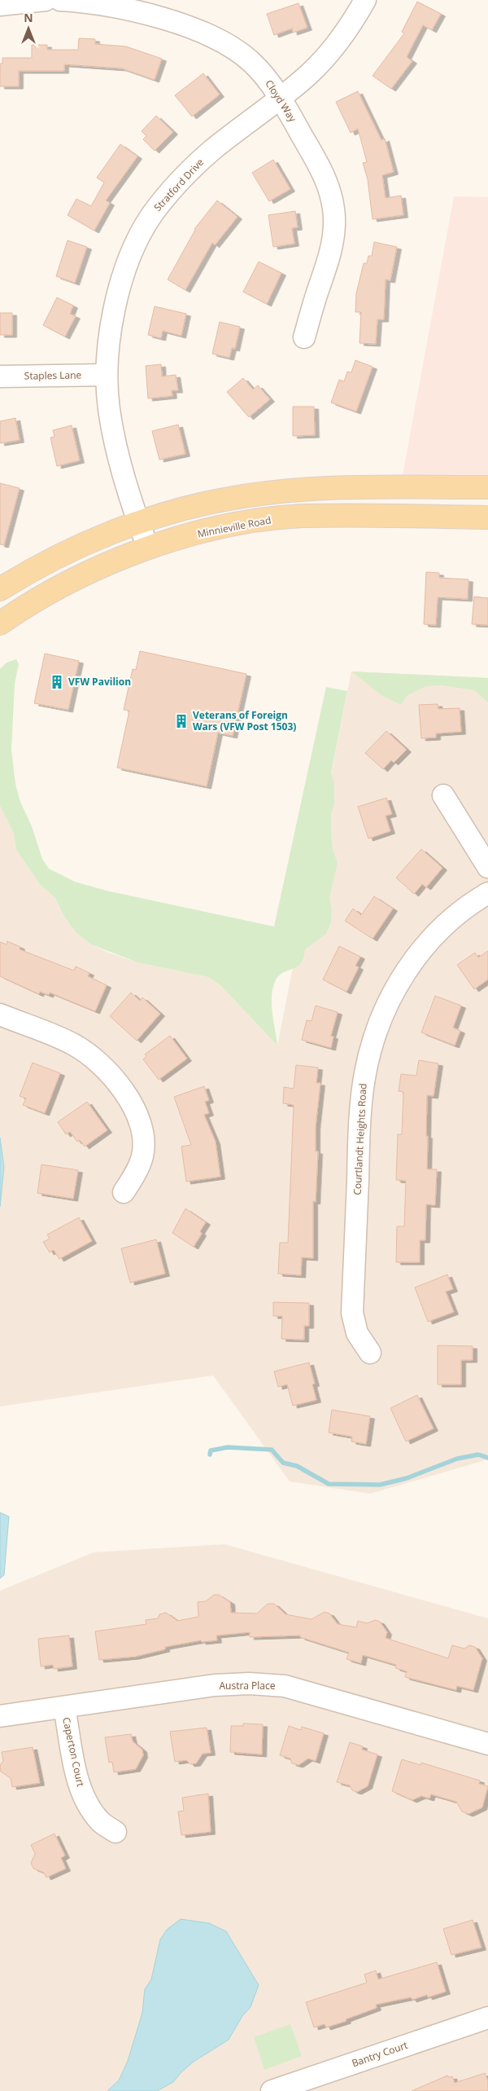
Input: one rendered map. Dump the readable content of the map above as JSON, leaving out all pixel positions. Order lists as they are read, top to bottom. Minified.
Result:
{"streets":{"main road":["Minnieville Road"],"street":["Cloyd Way","Stratford Drive","Staples Lane","Courtlandt Heights Road","Austra Place","Caperton Court","Bantry Court"]},"crossings":[["Cloyd Way","Stratford Drive"],["Stratford Drive","Staples Lane"],["Stratford Drive","Minnieville Road"],["Austra Place","Caperton Court"]],"places":{"building":["VFW Pavilion","Veterans of Foreign Wars (VFW Post 1503)"]},"north":"top"}
